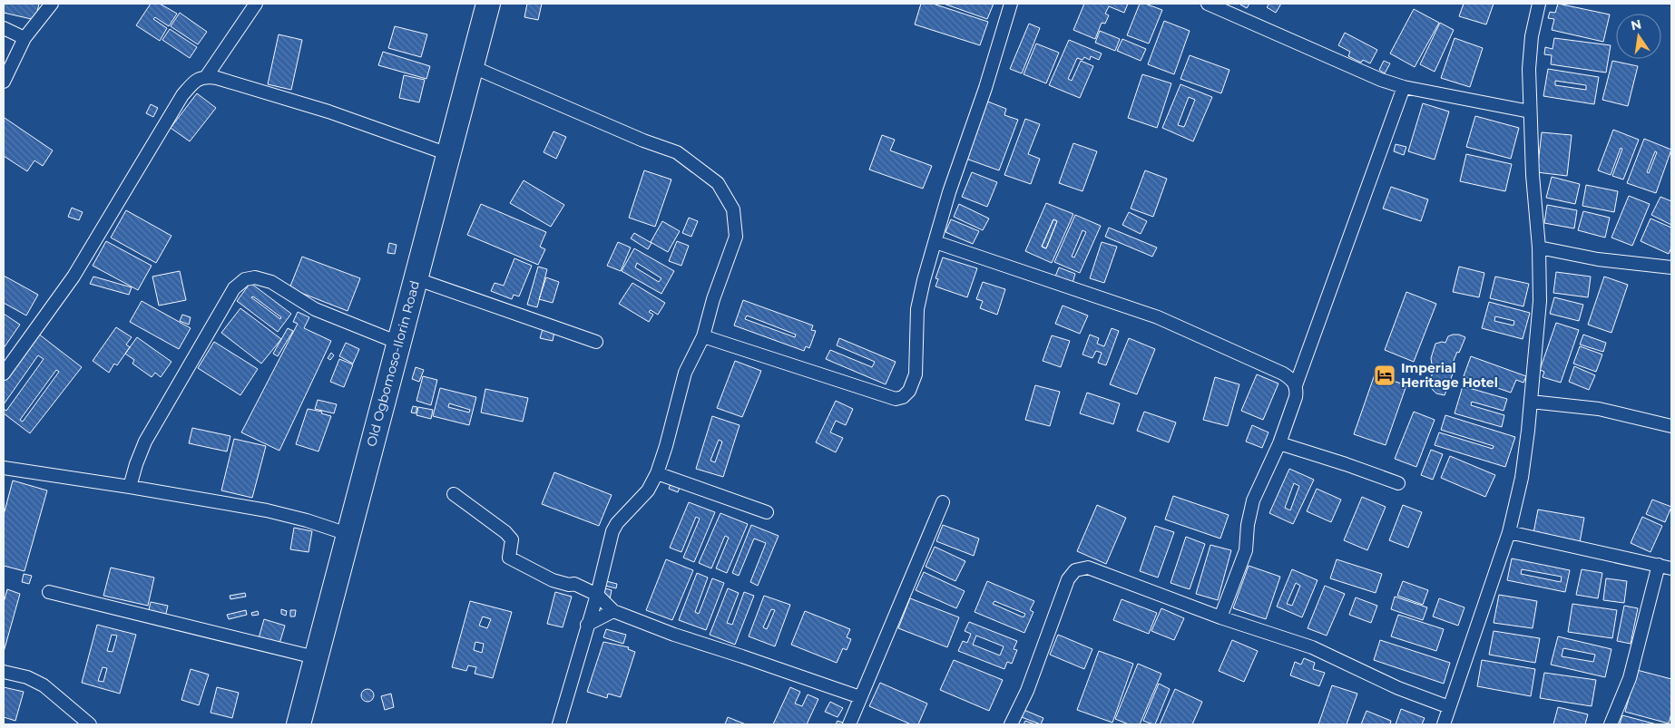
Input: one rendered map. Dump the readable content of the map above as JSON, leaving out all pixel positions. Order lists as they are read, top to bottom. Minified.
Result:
{"streets":{"highway":["Old Ogbomoso-Ilorin Road"]},"places":{"hotel":["Imperial Heritage Hotel"]},"north":"top"}
